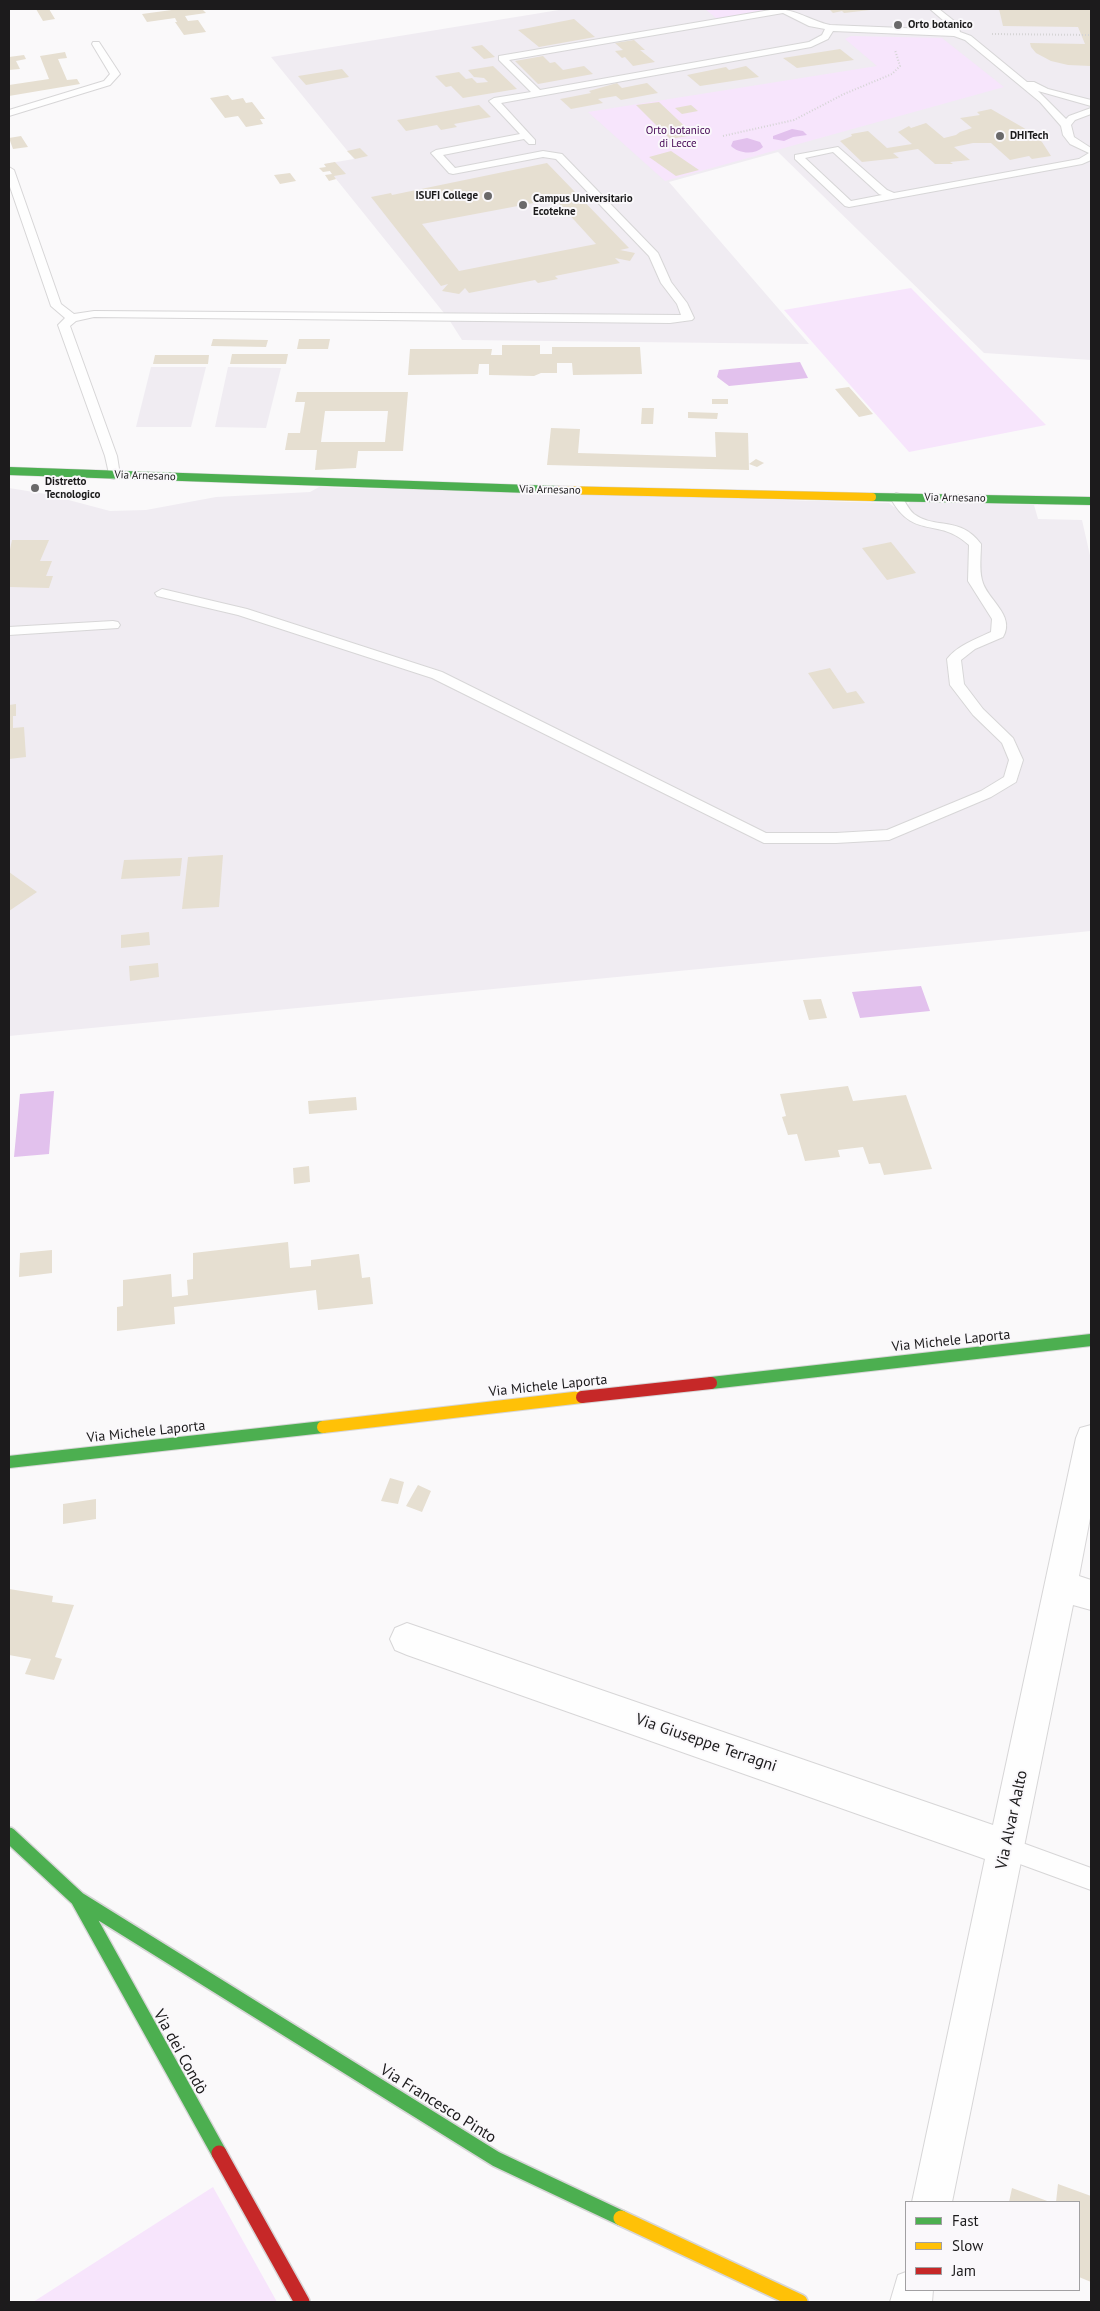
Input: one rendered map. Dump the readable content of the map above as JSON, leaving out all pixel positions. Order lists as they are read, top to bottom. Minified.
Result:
{"streets":{"street":["Via Arnesano","Via Michele Laporta","Via Giuseppe Terragni","Via Alvar Aalto","Via dei Condò","Via Francesco Pinto"]},"crossings":[["Via Giuseppe Terragni","Via Alvar Aalto"],["Via dei Condò","Via Francesco Pinto"]],"parks":["Orto botanico di Lecce"],"places":["Orto botanico","DHITech","ISUFI College","Campus Universitario Ecotekne","Distretto Tecnologico"],"legend":["Fast","Slow","Jam"]}
